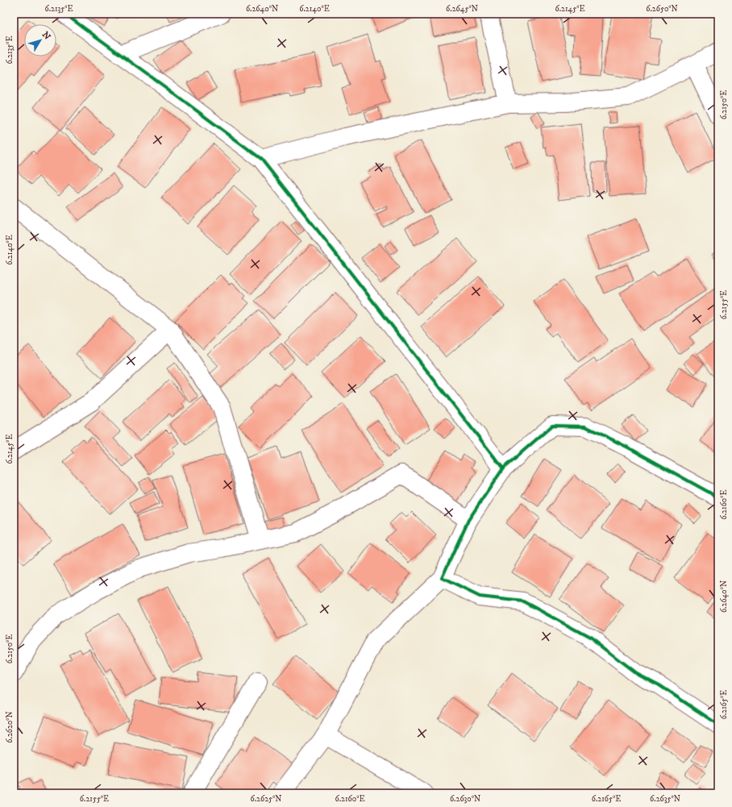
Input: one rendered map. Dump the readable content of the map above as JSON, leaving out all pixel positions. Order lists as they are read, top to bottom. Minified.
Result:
{"north":"top right","coordinates":["6.2135°E","6.2640°N","6.2140°E","6.2645°N","6.2145°E","6.2650°N","6.2150°E","6.2155°E","6.2160°E","6.2165°E","6.2620°N","6.2625°N","6.2630°N","6.2635°N"]}
